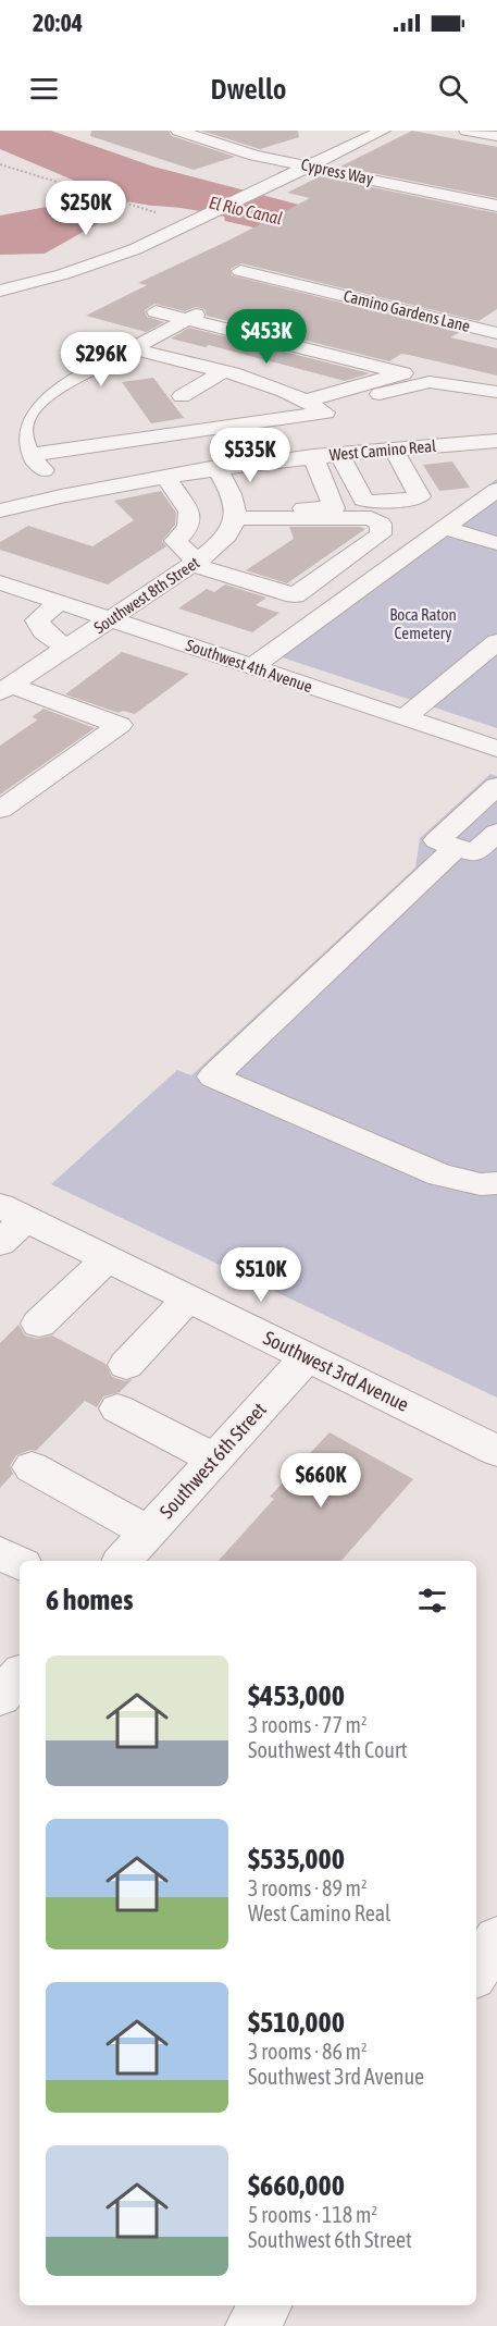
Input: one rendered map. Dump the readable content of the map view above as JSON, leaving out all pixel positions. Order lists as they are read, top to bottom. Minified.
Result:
{"streets":{"street":["Cypress Way","Camino Gardens Lane","West Camino Real","Southwest 8th Street","Southwest 4th Avenue","Southwest 3rd Avenue","Southwest 6th Street"]},"crossings":[["Southwest 8th Street","Southwest 4th Avenue"],["Southwest 3rd Avenue","Southwest 6th Street"]],"water":["El Rio Canal"],"parks":["Boca Raton Cemetery"],"page":{"status":"20:04","header":"Dwello","price":["$250K","$453K","$296K","$535K","$510K","$660K"],"heading":"6 homes","list":[{"name":"$453,000","note":"3 rooms · 77 m² · Southwest 4th Court"},{"name":"$535,000","note":"3 rooms · 89 m² · West Camino Real"},{"name":"$510,000","note":"3 rooms · 86 m² · Southwest 3rd Avenue"},{"name":"$660,000","note":"5 rooms · 118 m² · Southwest 6th Street"}]}}
